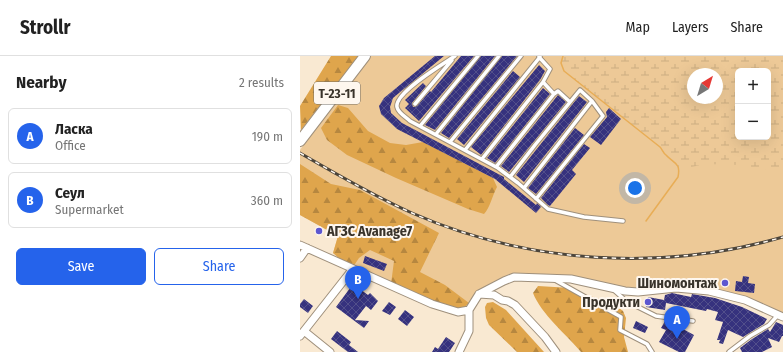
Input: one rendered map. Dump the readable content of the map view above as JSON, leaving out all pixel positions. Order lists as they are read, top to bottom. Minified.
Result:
{"streets":{"main road":["Т-23-11"]},"places":["АГЗС Avanage7","Шиномонтаж","Продукти"],"north":"top right","page":{"header":"Strollr","nav":["Map","Layers","Share"],"heading":["Nearby","2 results"],"map_buttons":["+","−"],"list":[{"mark":"A","name":"Ласка","note":"Office","value":"190 m"},{"mark":"B","name":"Сеул","note":"Supermarket","value":"360 m"}],"buttons":["Save","Share"],"pins":["B","A"]}}
